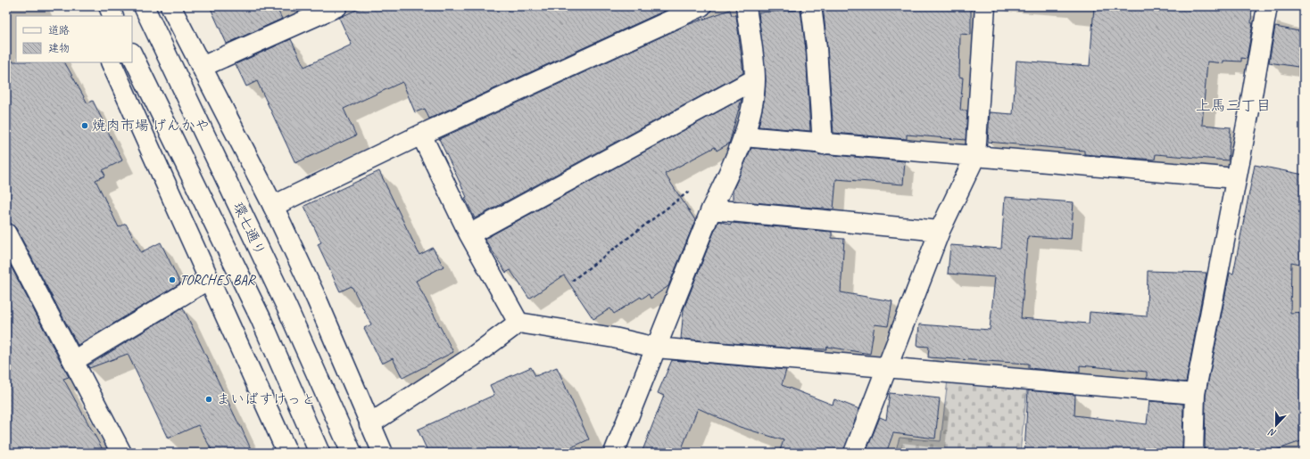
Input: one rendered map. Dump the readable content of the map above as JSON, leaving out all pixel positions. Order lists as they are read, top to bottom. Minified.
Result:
{"streets":{"main road":["環七通り"]},"districts":["上馬三丁目"],"places":["焼肉市場 げんかや","TORCHES BAR","まいばすけっと"],"legend":["道路","建物"],"north":"bottom"}
